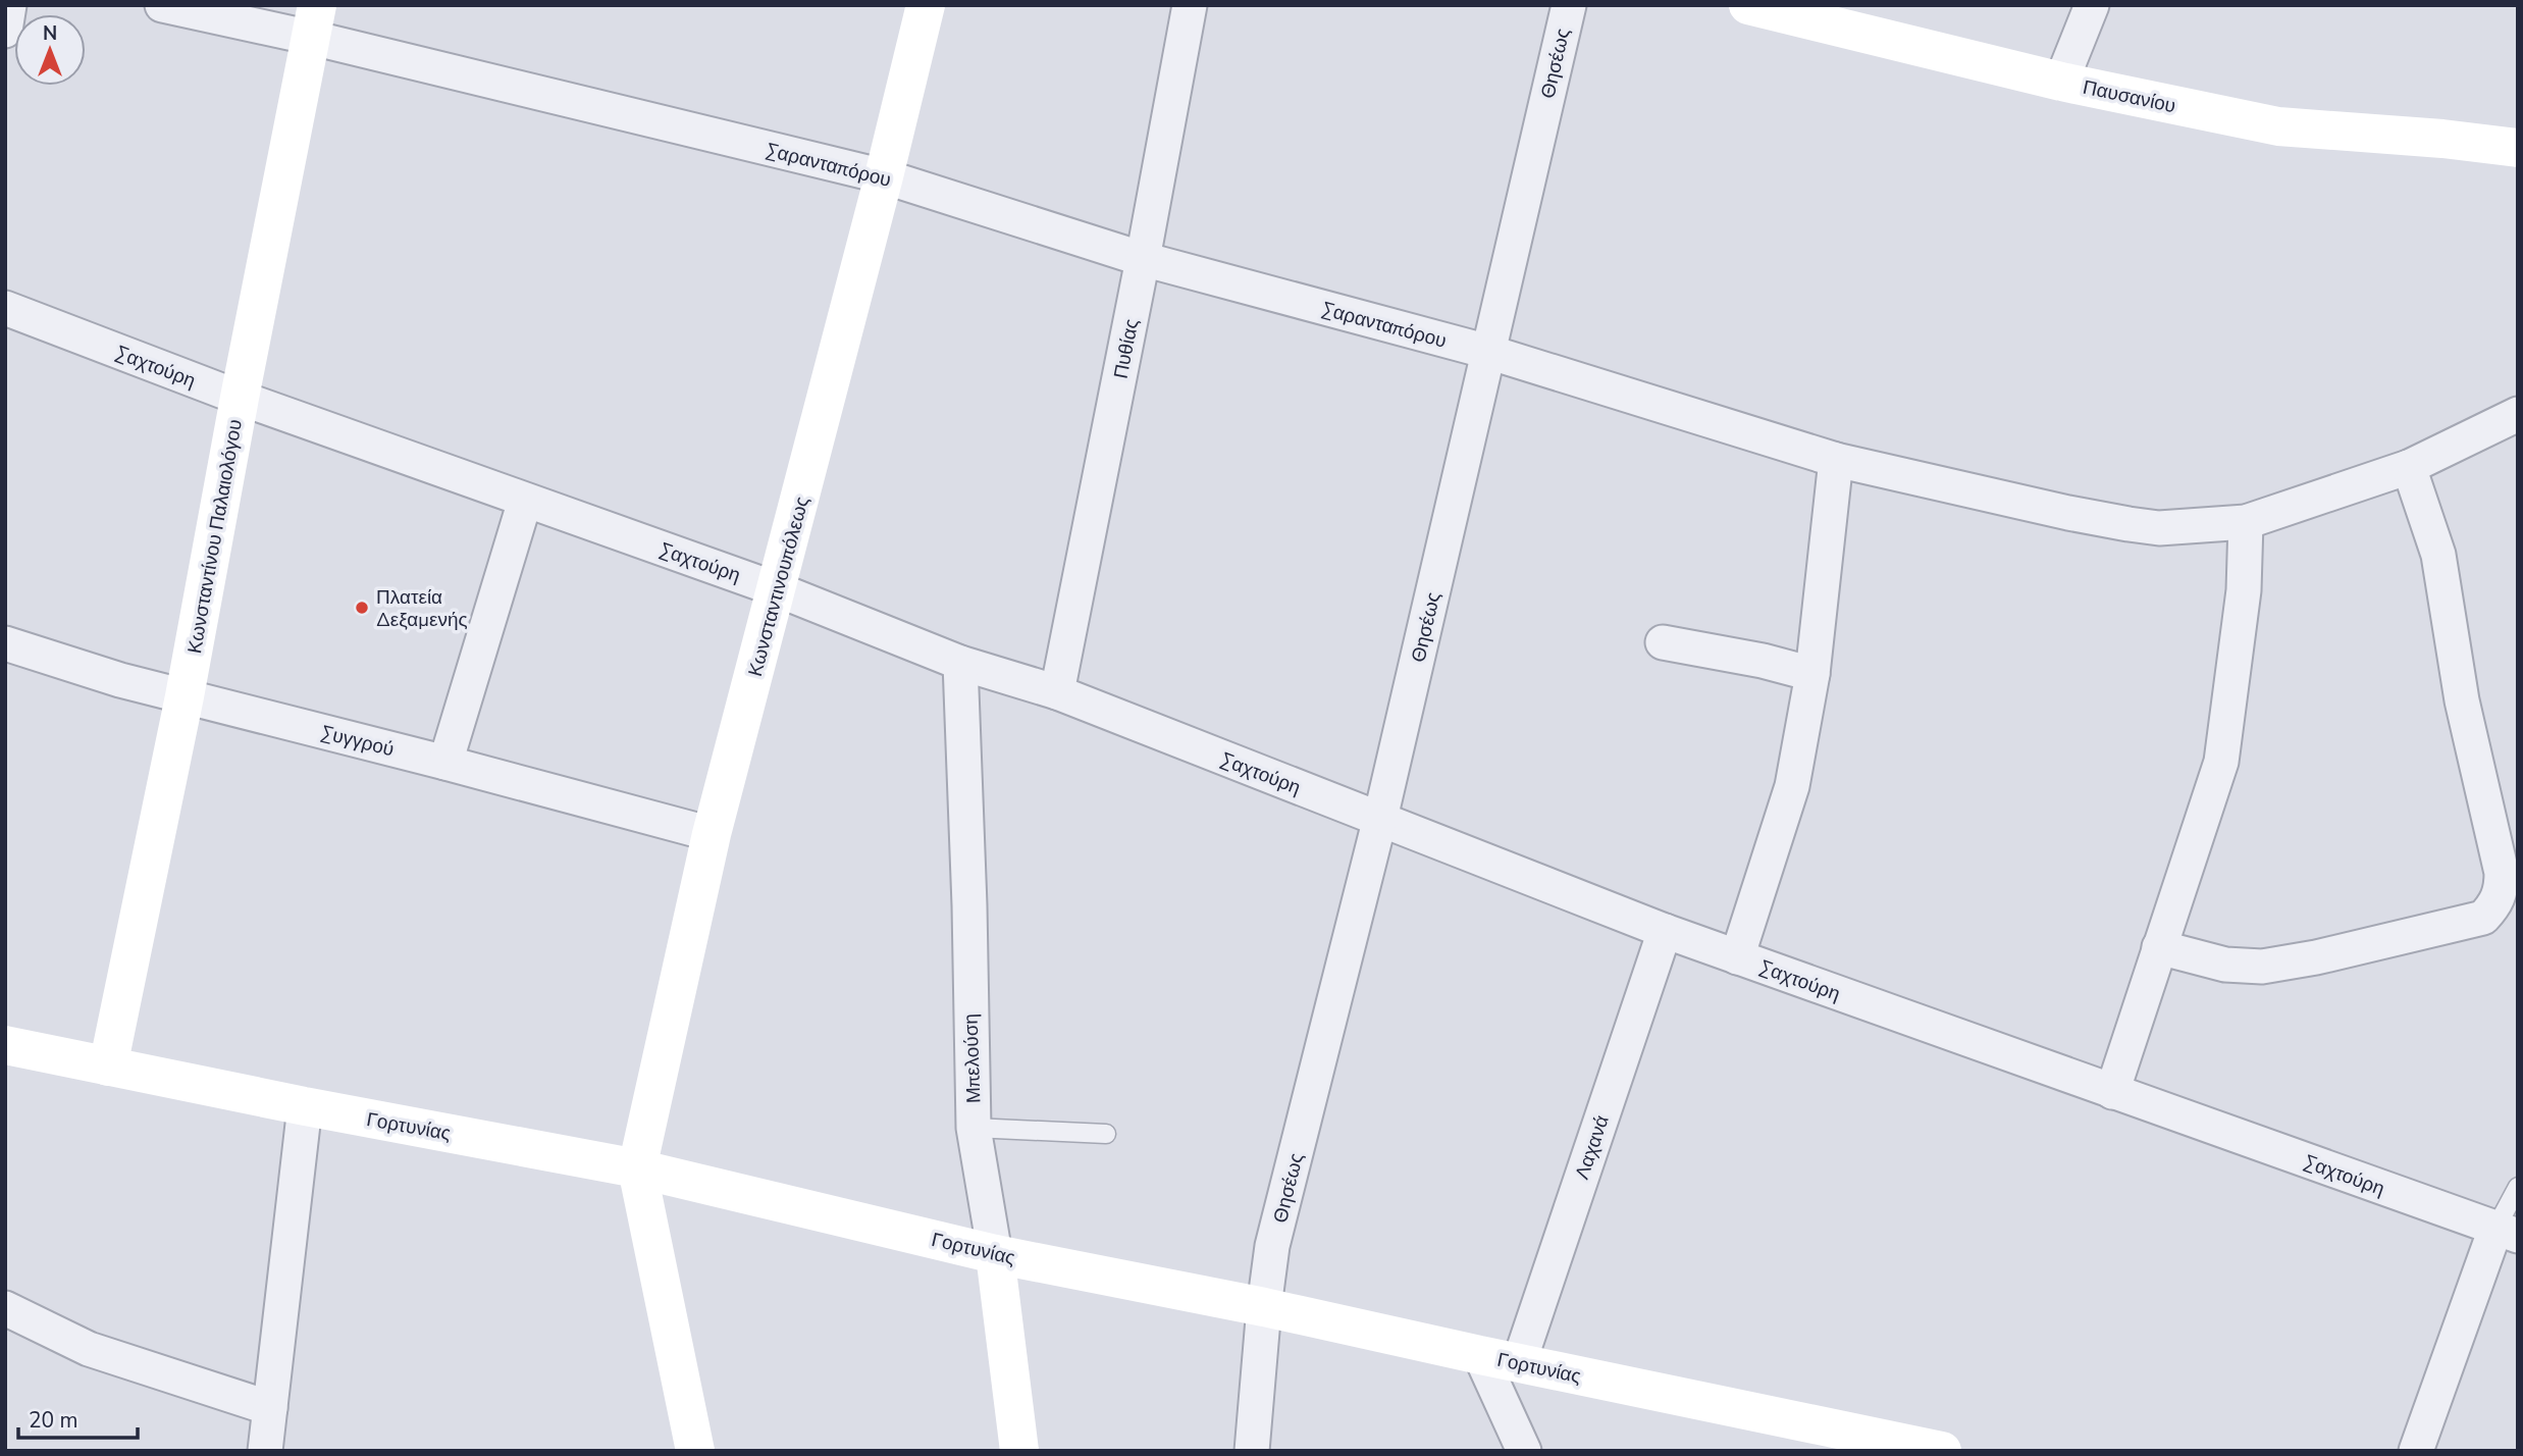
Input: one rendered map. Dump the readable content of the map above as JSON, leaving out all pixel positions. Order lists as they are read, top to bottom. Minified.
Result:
{"streets":{"street":["Θησέως","Παυσανίου","Σαρανταπόρου","Πυθίας","Σαχτούρη","Κωνσταντίνου Παλαιολόγου","Κωνσταντινουπόλεως","Συγγρού","Μπελούση","Γορτυνίας","Λαχανά"]},"crossings":[["Θησέως","Σαρανταπόρου"],["Θησέως","Σαχτούρη"],["Θησέως","Γορτυνίας"],["Σαρανταπόρου","Πυθίας"],["Σαρανταπόρου","Κωνσταντίνου Παλαιολόγου"],["Σαρανταπόρου","Κωνσταντινουπόλεως"],["Πυθίας","Σαχτούρη"],["Σαχτούρη","Κωνσταντίνου Παλαιολόγου"],["Σαχτούρη","Κωνσταντινουπόλεως"],["Σαχτούρη","Μπελούση"],["Σαχτούρη","Λαχανά"],["Κωνσταντίνου Παλαιολόγου","Συγγρού"],["Κωνσταντίνου Παλαιολόγου","Γορτυνίας"],["Κωνσταντινουπόλεως","Συγγρού"],["Κωνσταντινουπόλεως","Γορτυνίας"],["Μπελούση","Γορτυνίας"],["Γορτυνίας","Λαχανά"]],"places":["Πλατεία Δεξαμενής"],"scale_bar":"20 m","north":"top"}
